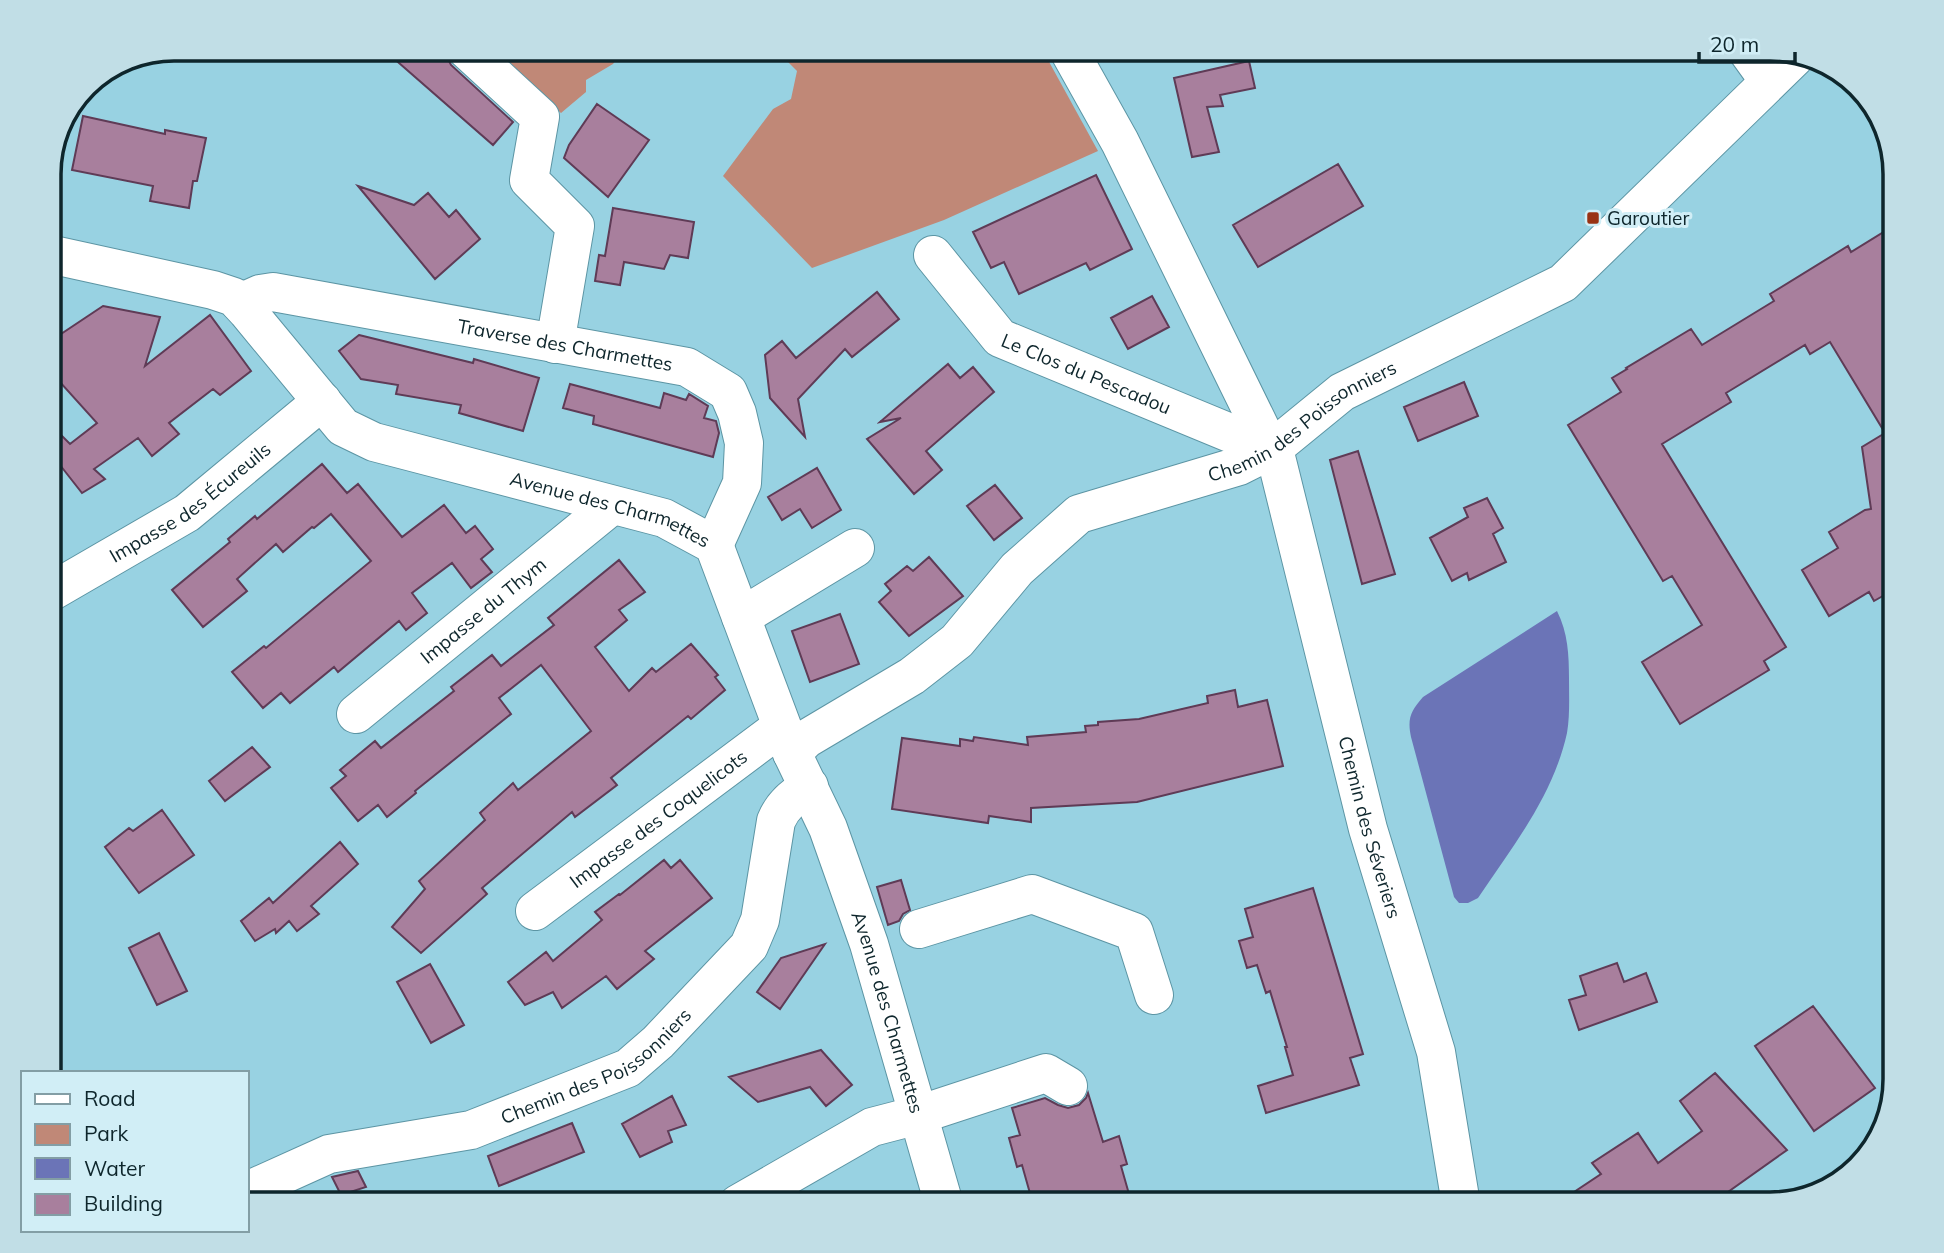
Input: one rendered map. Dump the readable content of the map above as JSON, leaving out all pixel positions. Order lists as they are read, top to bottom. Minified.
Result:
{"streets":{"street":["Traverse des Charmettes","Le Clos du Pescadou","Chemin des Poissonniers","Impasse des Écureuils","Avenue des Charmettes","Impasse du Thym","Impasse des Coquelicots","Chemin des Séveriers"]},"crossings":[["Traverse des Charmettes","Avenue des Charmettes"],["Le Clos du Pescadou","Chemin des Poissonniers"],["Le Clos du Pescadou","Chemin des Séveriers"],["Chemin des Poissonniers","Avenue des Charmettes"],["Chemin des Poissonniers","Impasse des Coquelicots"],["Chemin des Poissonniers","Chemin des Séveriers"],["Impasse des Écureuils","Avenue des Charmettes"],["Avenue des Charmettes","Impasse du Thym"],["Avenue des Charmettes","Impasse des Coquelicots"]],"places":{"transit":["Garoutier"]},"legend":["Road","Park","Water","Building"],"scale_bar":"20 m"}
